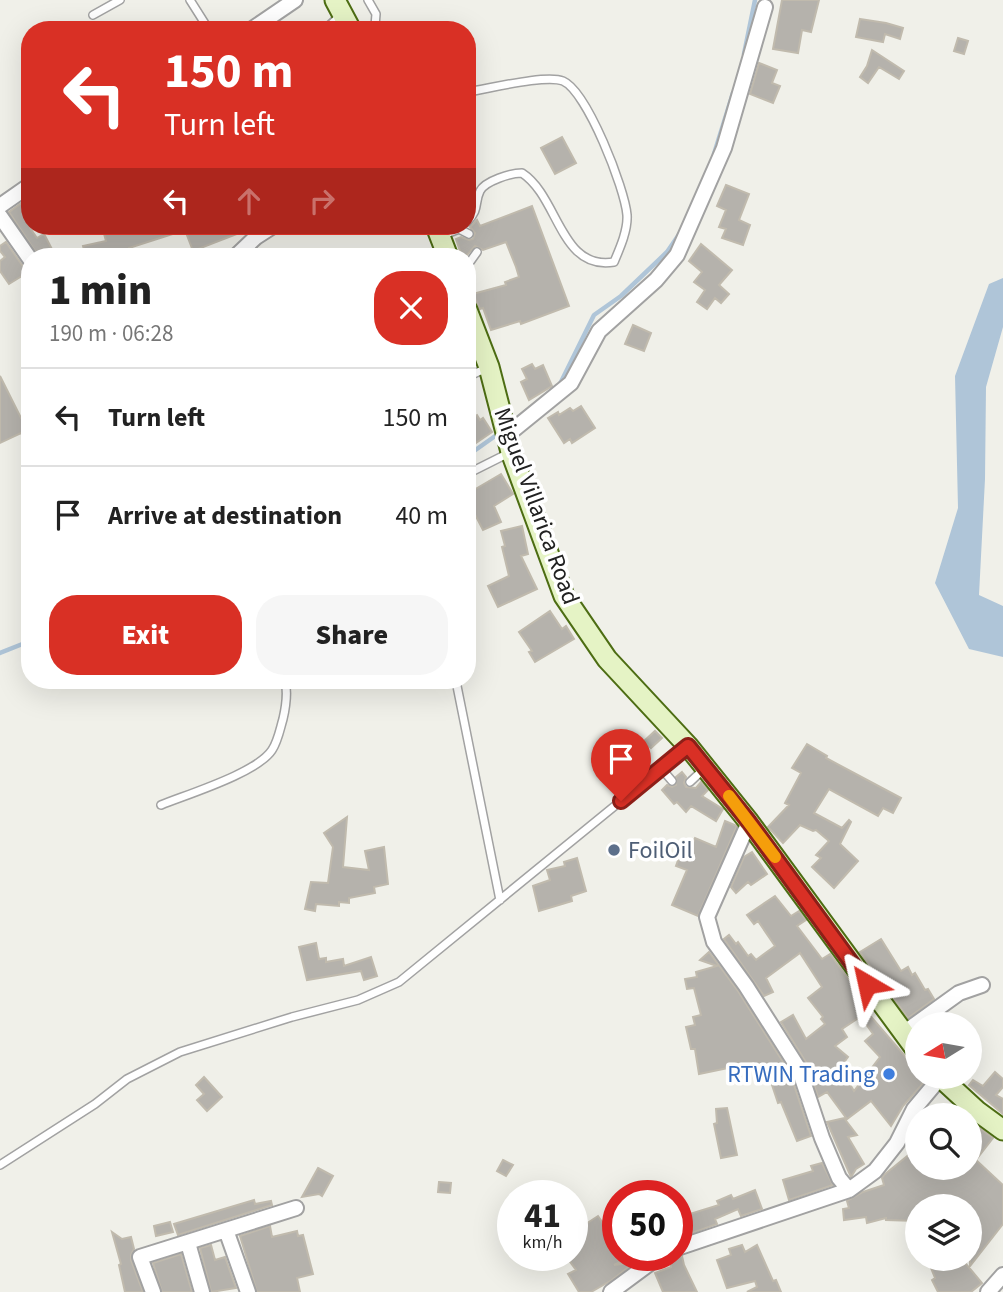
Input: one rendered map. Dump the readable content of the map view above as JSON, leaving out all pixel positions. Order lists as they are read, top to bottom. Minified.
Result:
{"streets":{"main road":["Miguel Villarica Road"]},"places":["FoilOil","RTWIN Trading"],"north":"left","page":{"turn":["150 m","Turn left"],"heading":["1 min","190 m · 06:28"],"list":[{"name":"Turn left","value":"150 m"},{"name":"Arrive at destination","value":"40 m"}],"buttons":["Exit","Share"],"speed":"41 km/h","limit":"50"}}
